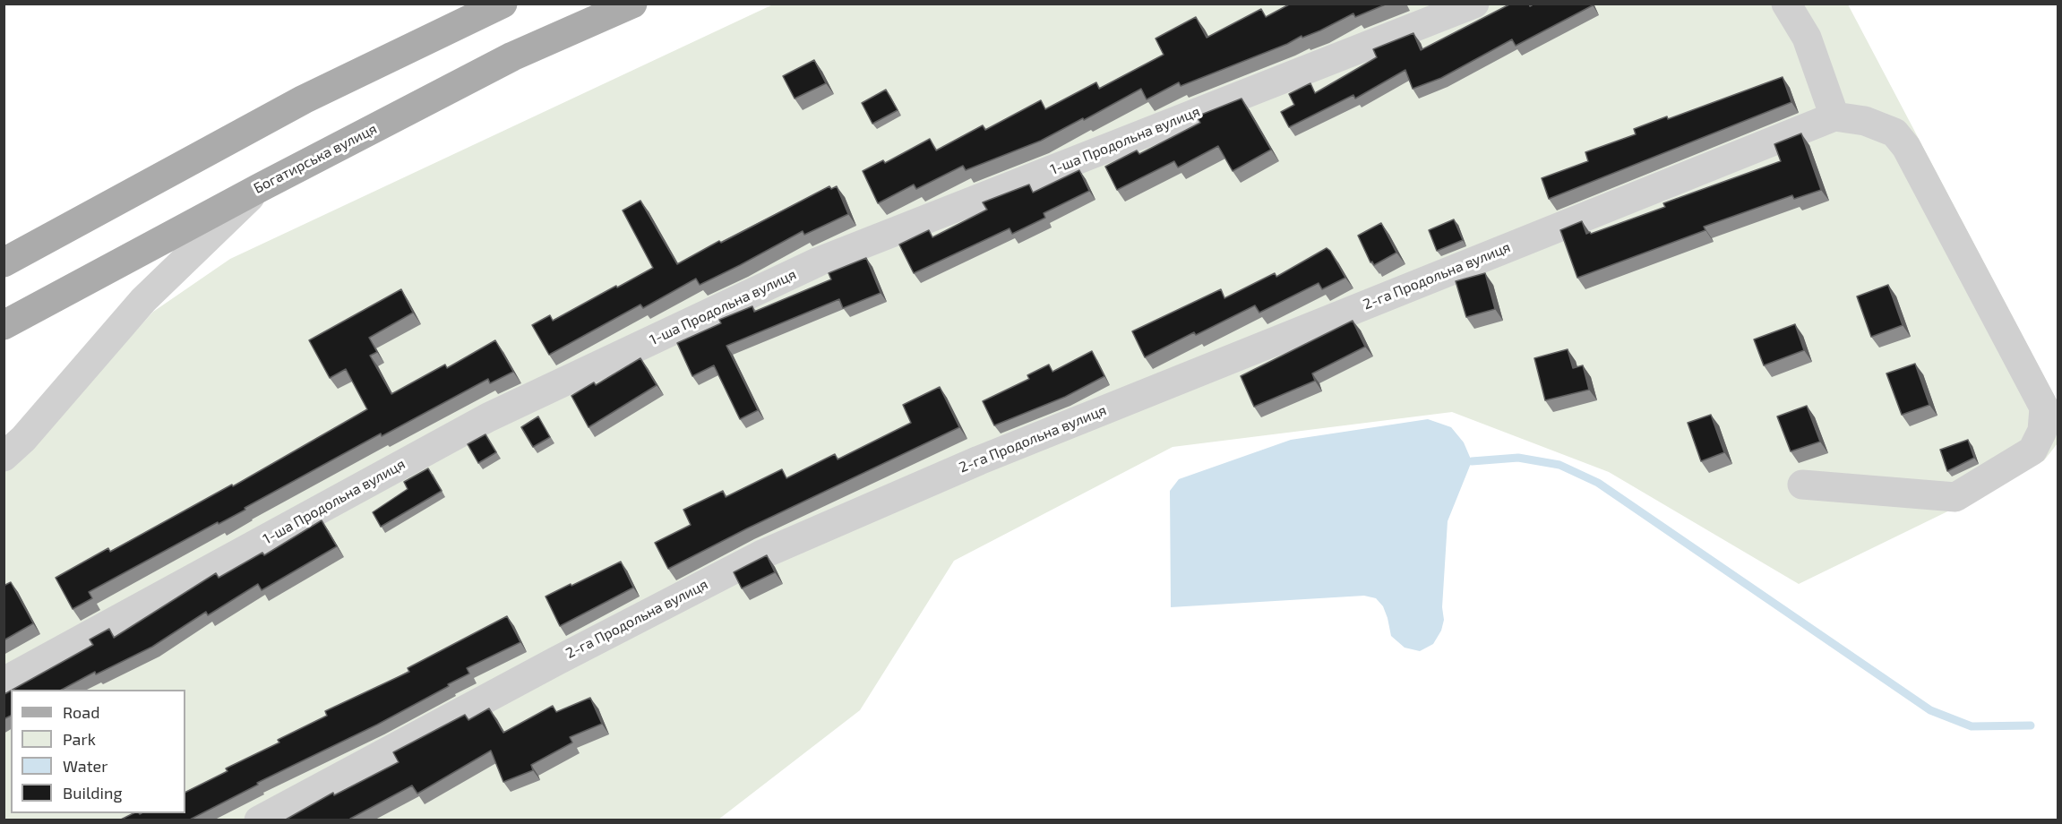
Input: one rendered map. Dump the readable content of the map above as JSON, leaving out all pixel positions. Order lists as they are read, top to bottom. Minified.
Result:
{"streets":{"main road":["Богатирська вулиця"],"street":["1-ша Продольна вулиця","2-га Продольна вулиця"]},"legend":["Road","Park","Water","Building"]}
